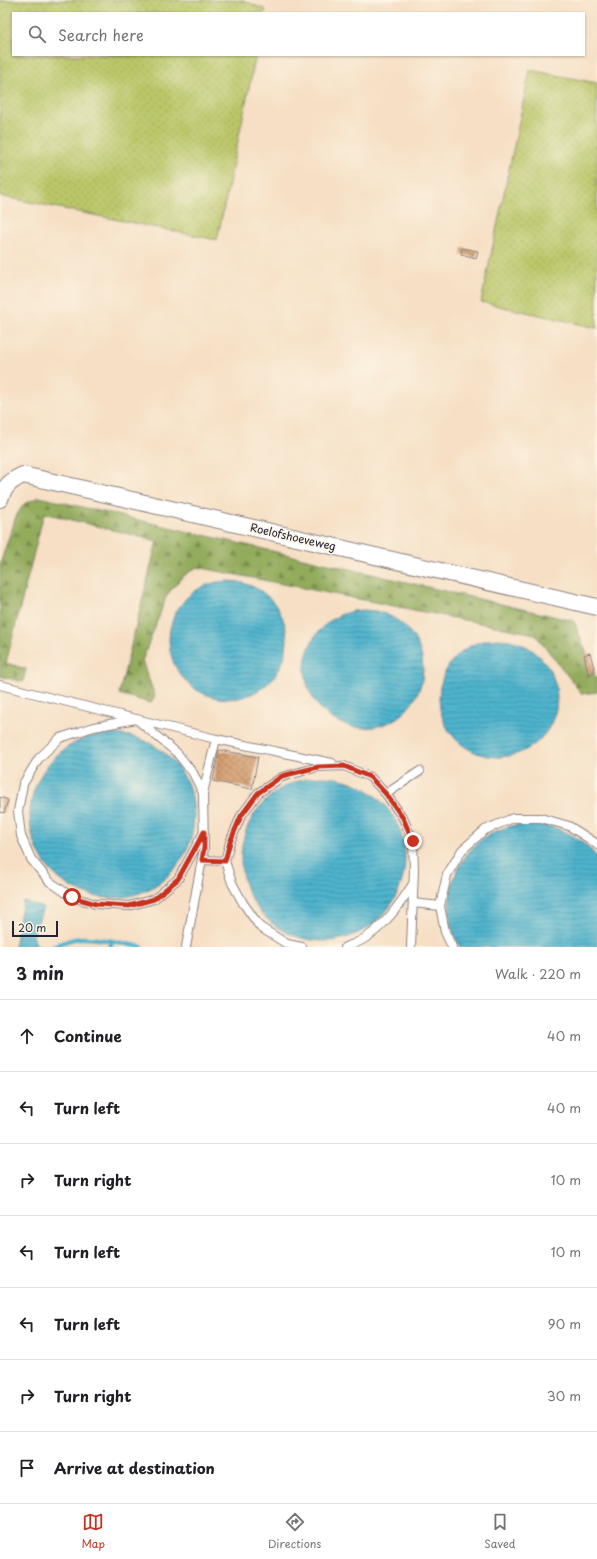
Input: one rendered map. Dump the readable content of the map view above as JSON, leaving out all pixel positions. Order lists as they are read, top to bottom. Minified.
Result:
{"streets":{"street":["Roelofshoeveweg"]},"scale_bar":"20 m","page":{"search":"Search here","scale":"20 m","heading":["3 min","Walk · 220 m"],"list":[["Continue","40 m"],["Turn left","40 m"],["Turn right","10 m"],["Turn left","10 m"],["Turn left","90 m"],["Turn right","30 m"],"Arrive at destination"],"nav":["Map","Directions","Saved"]}}
